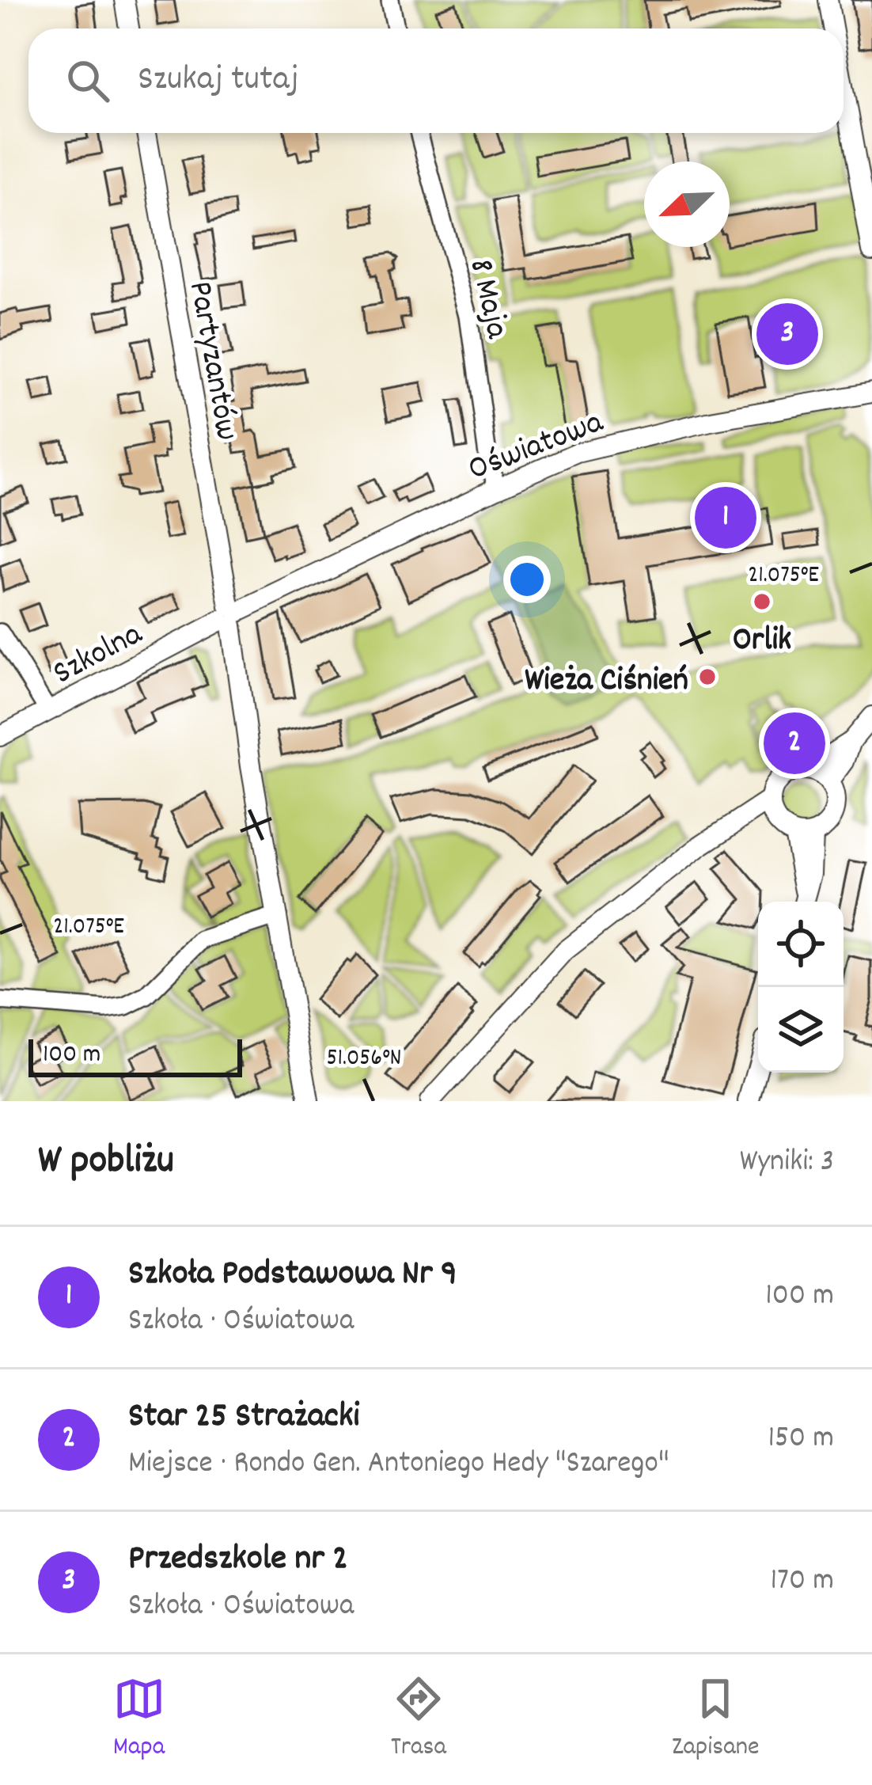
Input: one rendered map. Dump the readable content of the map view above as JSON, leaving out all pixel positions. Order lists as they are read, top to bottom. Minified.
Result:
{"streets":{"street":["8 Maja","Partyzantów","Oświatowa","Szkolna"]},"crossings":[["8 Maja","Oświatowa"],["Partyzantów","Oświatowa"],["Partyzantów","Szkolna"],["Oświatowa","Szkolna"]],"places":["Orlik","Wieża Ciśnień"],"scale_bar":"100 m","north":"bottom left","page":{"search":"Szukaj tutaj","pins":["3","1","2"],"scale":"100 m","heading":["W pobliżu","Wyniki: 3"],"list":[{"mark":"1","name":"Szkoła Podstawowa Nr 9","note":"Szkoła · Oświatowa","value":"100 m"},{"mark":"2","name":"Star 25 Strażacki","note":"Miejsce · Rondo Gen. Antoniego Hedy \"Szarego\"","value":"150 m"},{"mark":"3","name":"Przedszkole nr 2","note":"Szkoła · Oświatowa","value":"170 m"}],"nav":["Mapa","Trasa","Zapisane"]},"coordinates":["21.075°E","51.056°N"]}
